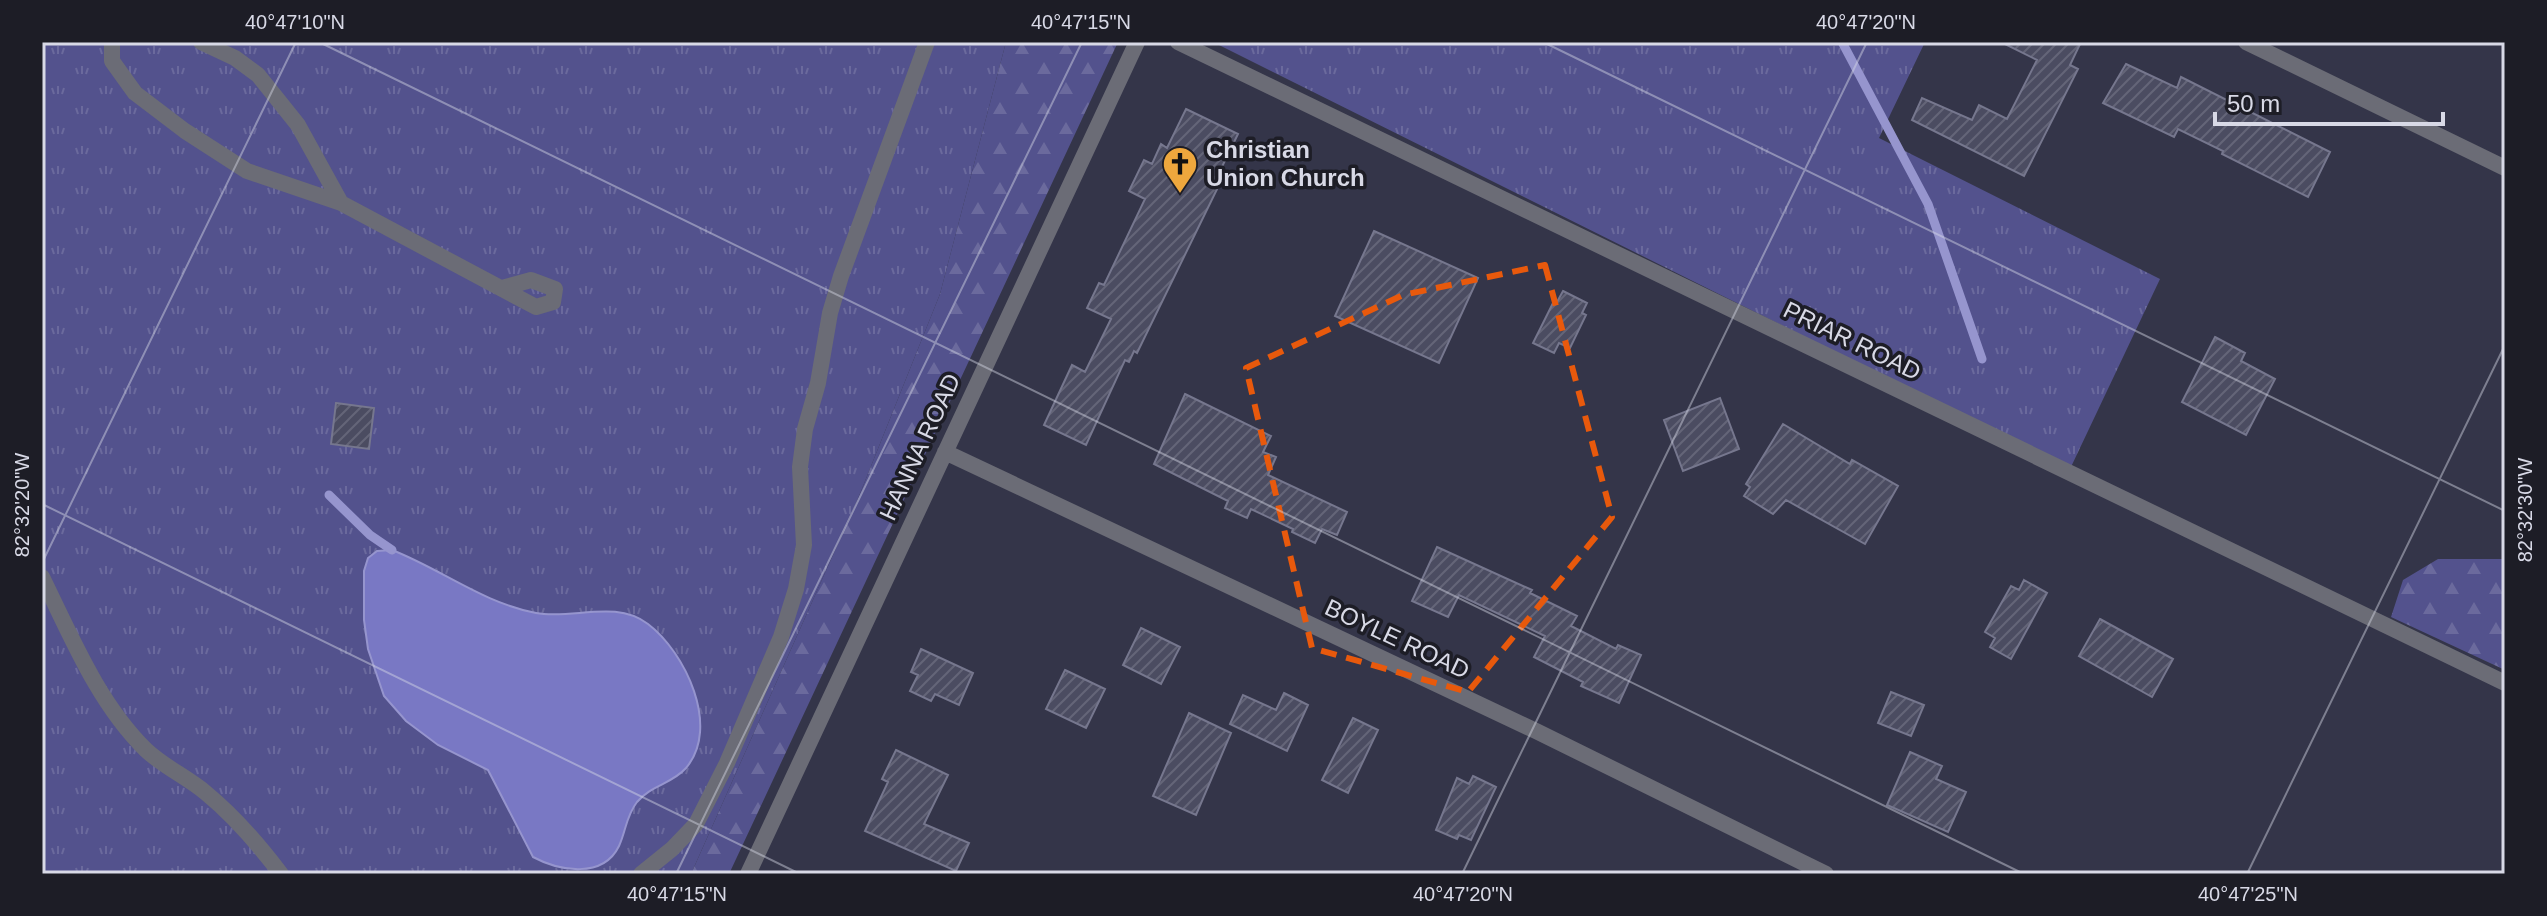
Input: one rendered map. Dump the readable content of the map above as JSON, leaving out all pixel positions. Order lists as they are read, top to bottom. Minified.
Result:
{"streets":{"street":["PRIAR ROAD","HANNA ROAD","BOYLE ROAD"]},"crossings":[["HANNA ROAD","BOYLE ROAD"]],"places":{"church":["Christian Union Church"]},"scale_bar":"50 m","coordinates":["40°47'10\"N","40°47'15\"N","40°47'20\"N","82°32'20\"W","82°32'30\"W","40°47'25\"N"]}
